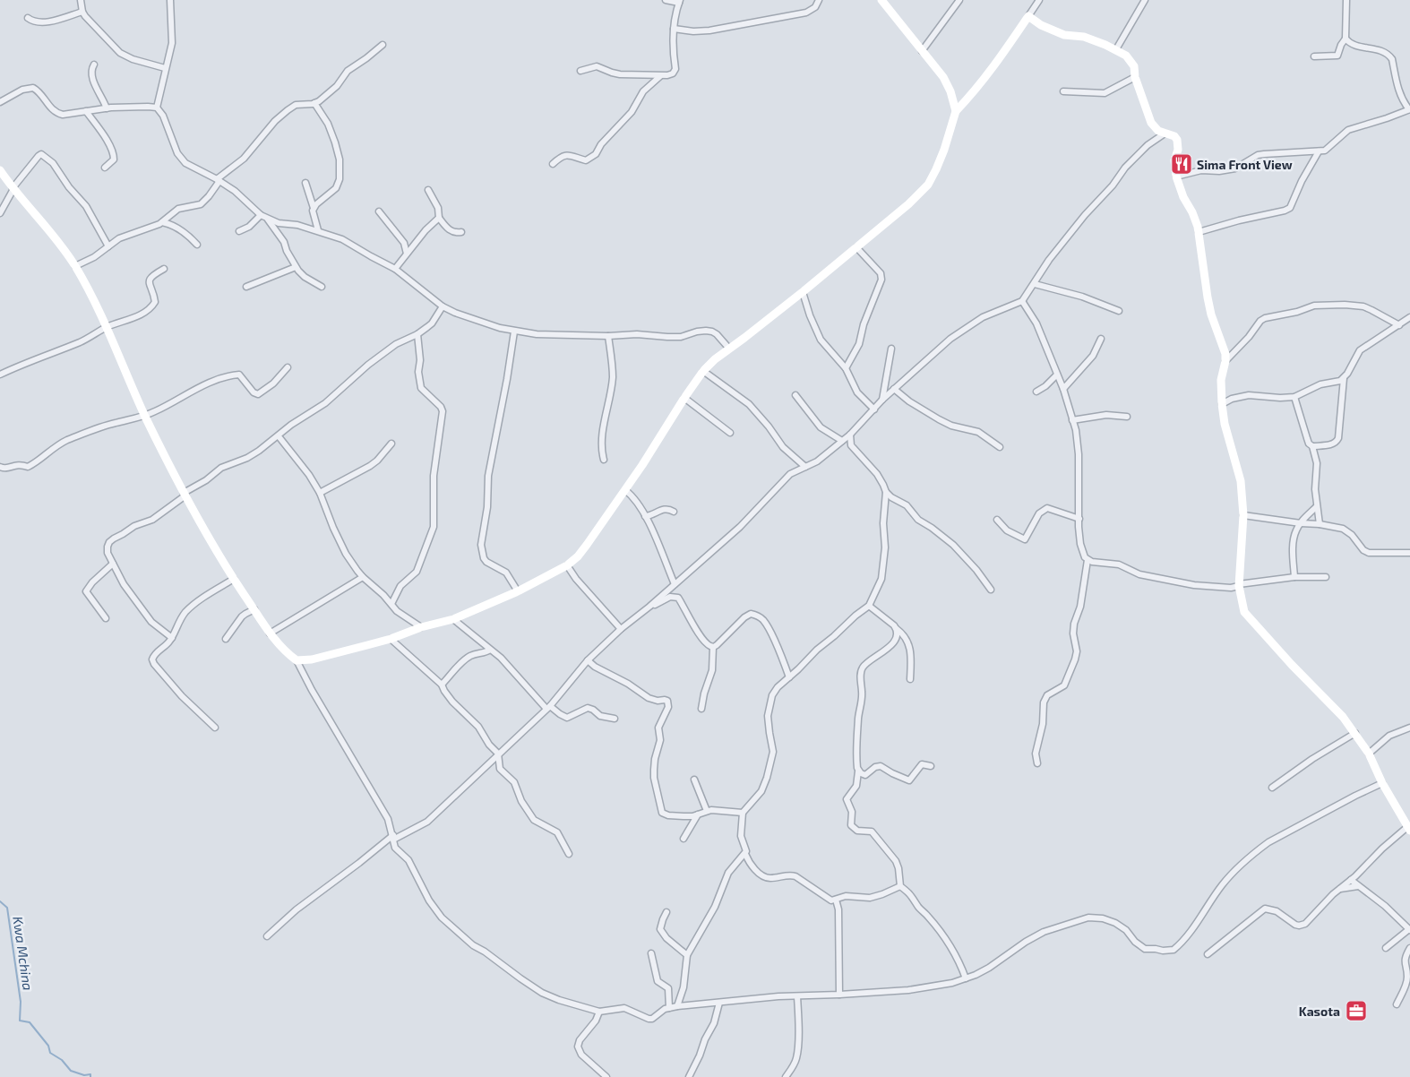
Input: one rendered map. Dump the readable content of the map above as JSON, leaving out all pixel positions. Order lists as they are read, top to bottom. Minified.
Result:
{"water":["Kwa Mchina"],"places":{"restaurant":["Sima Front View"],"office":["Kasota"]}}
